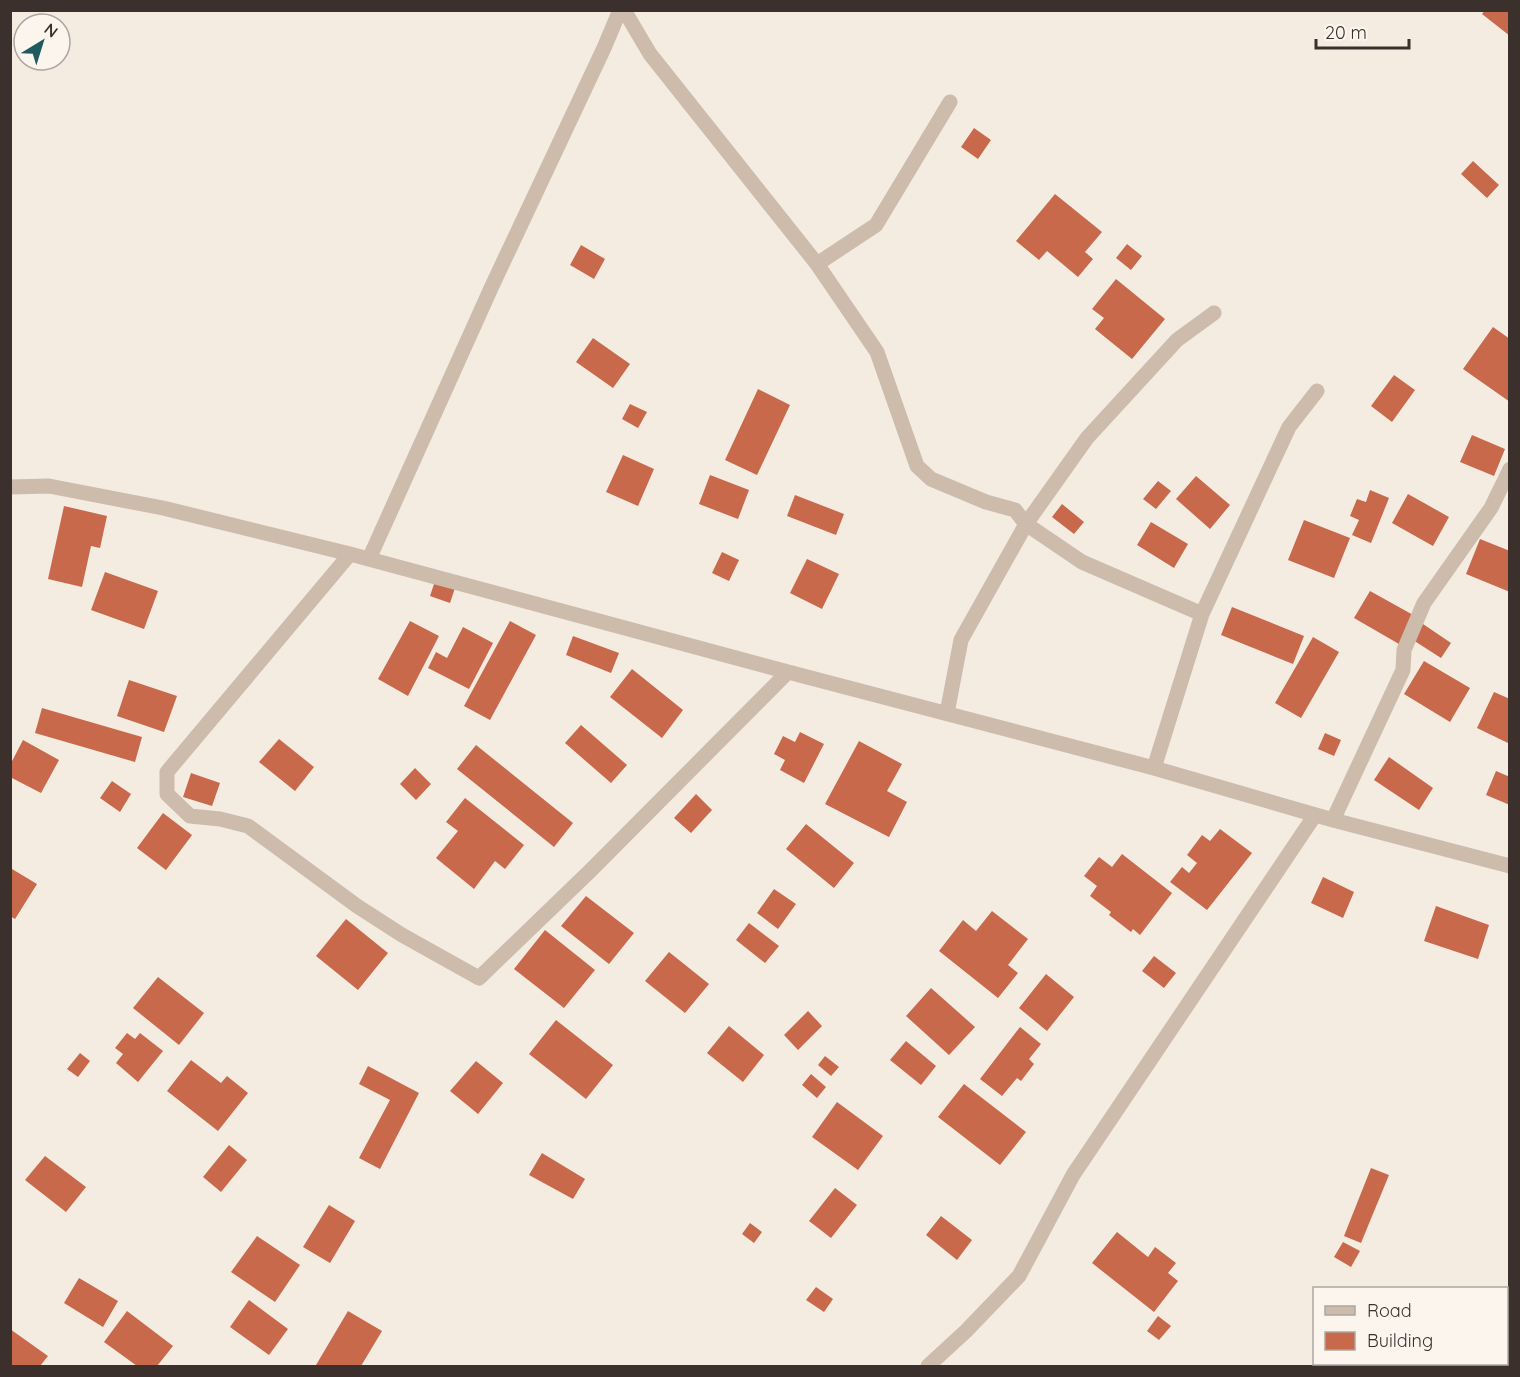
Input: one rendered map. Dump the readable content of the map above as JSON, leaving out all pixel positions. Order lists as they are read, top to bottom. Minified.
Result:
{"legend":["Road","Building"],"scale_bar":"20 m","north":"top right"}
